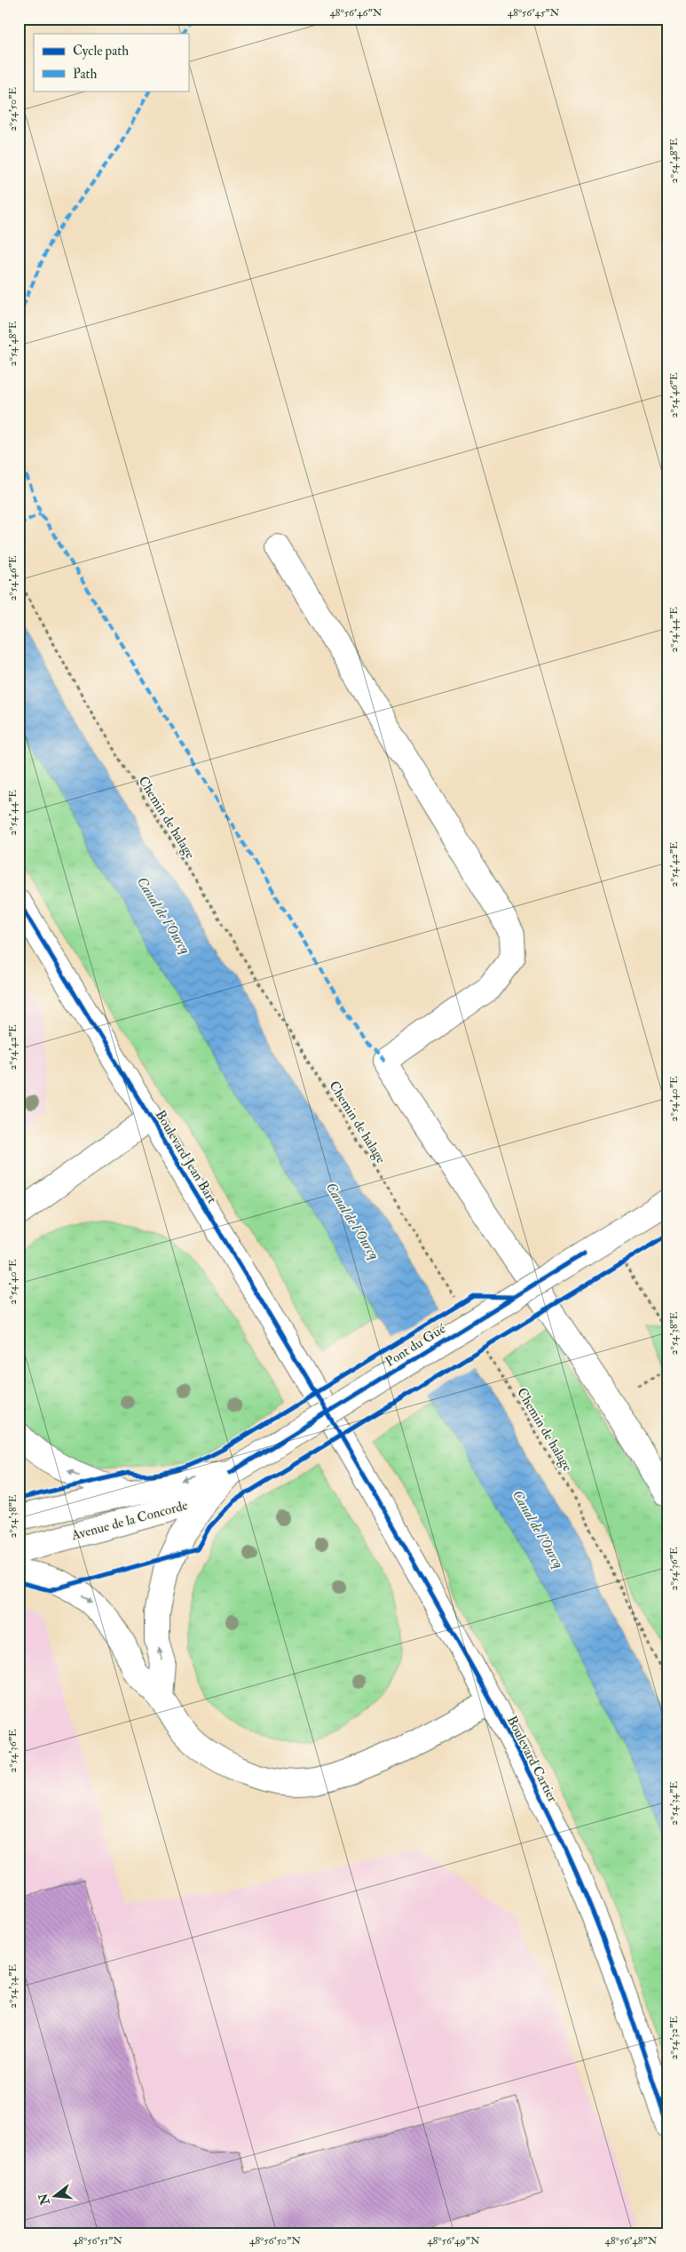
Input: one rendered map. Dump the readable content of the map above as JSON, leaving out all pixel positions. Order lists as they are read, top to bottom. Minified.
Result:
{"streets":{"street":["Boulevard Jean Bart","Pont du Gué","Avenue de la Concorde","Boulevard Cartier"],"path":["Chemin de halage"]},"crossings":[["Boulevard Jean Bart","Boulevard Cartier"],["Pont du Gué","Avenue de la Concorde"]],"water":["Canal de l'Ourcq"],"legend":["Cycle path","Path"],"north":"left","coordinates":["48°56'46\"N","48°56'45\"N","2°54'50\"E","2°54'48\"E","2°54'46\"E","2°54'44\"E","2°54'42\"E","2°54'40\"E","2°54'38\"E","2°54'36\"E","2°54'34\"E","2°54'32\"E","48°56'51\"N","48°56'50\"N","48°56'49\"N","48°56'48\"N"]}
